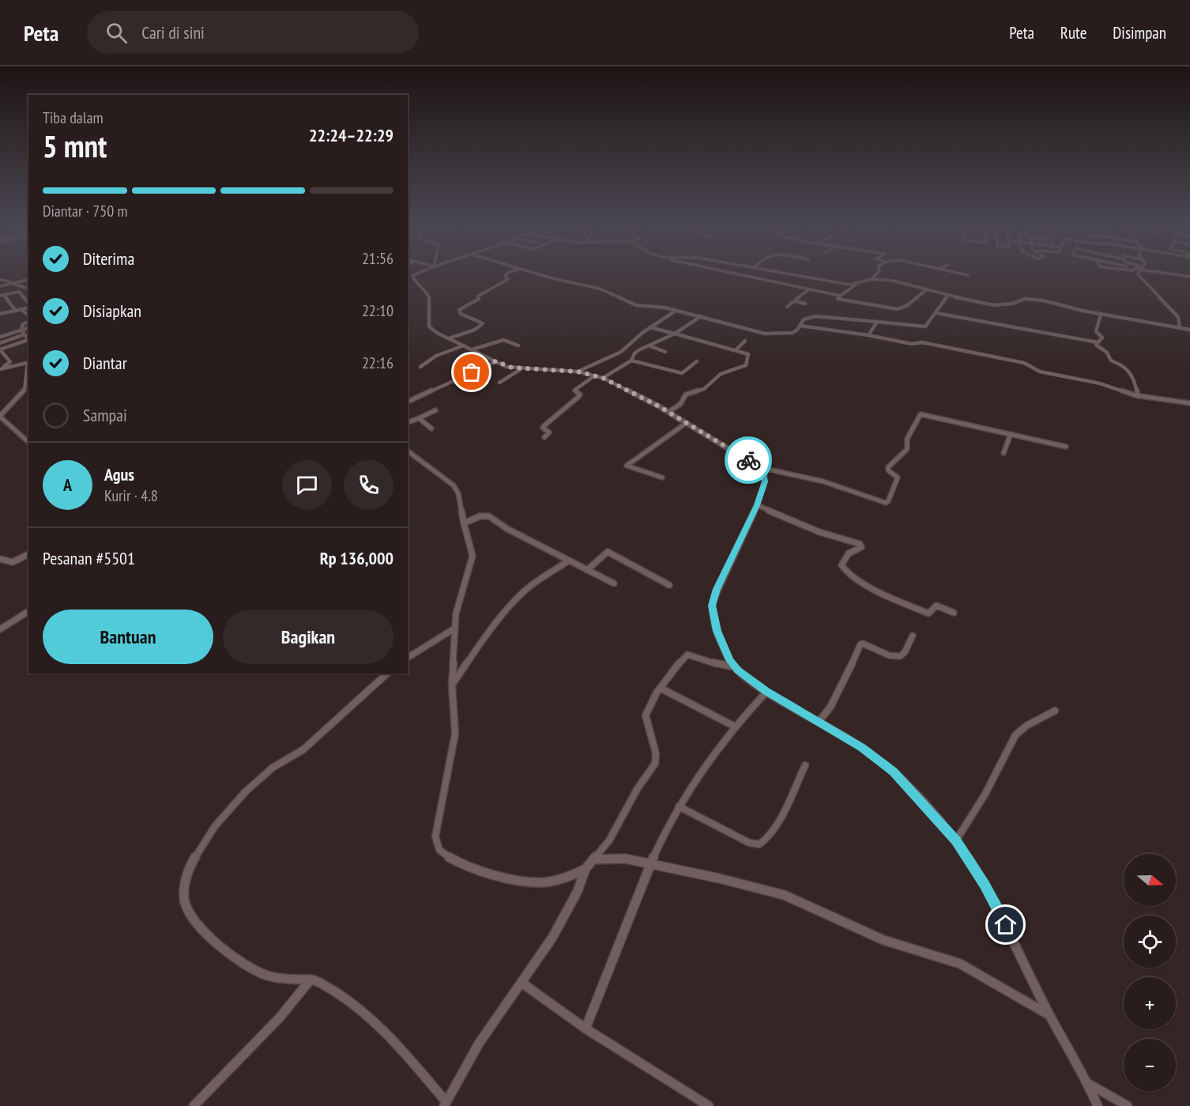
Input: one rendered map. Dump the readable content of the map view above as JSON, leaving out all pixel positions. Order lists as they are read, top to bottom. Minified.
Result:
{"north":"right","page":{"header":"Peta","search":"Cari di sini","nav":["Peta","Rute","Disimpan"],"heading":["5 mnt","Tiba dalam","22:24–22:29"],"panel":["Agus","Kurir · 4.8","Pesanan #5501","Rp 136,000"],"bar":"Diantar · 750 m","list":[["Diterima","21:56"],["Disiapkan","22:10"],["Diantar","22:16"],"Sampai"],"round":"A","buttons":["Bantuan","Bagikan"],"map_buttons":["+","−"]}}
